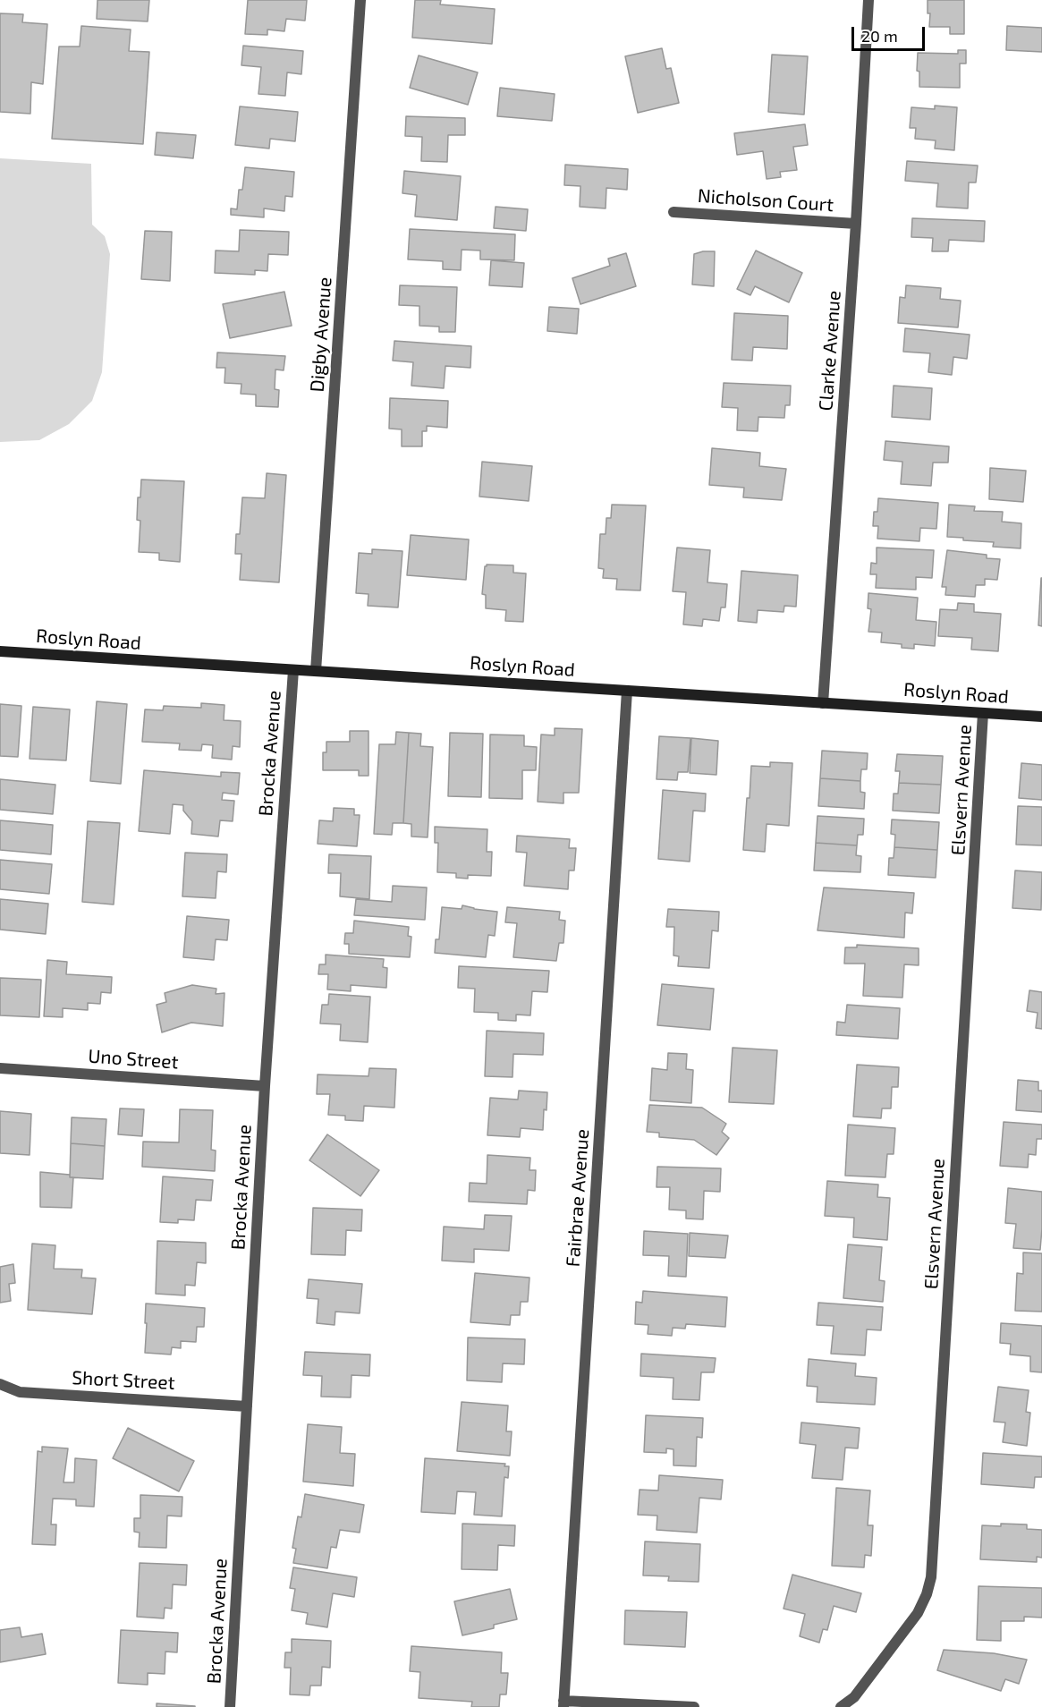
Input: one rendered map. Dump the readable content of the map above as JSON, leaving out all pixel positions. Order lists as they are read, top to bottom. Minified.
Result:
{"streets":{"street":["Nicholson Court","Digby Avenue","Clarke Avenue","Roslyn Road","Brocka Avenue","Elsvern Avenue","Uno Street","Fairbrae Avenue","Short Street"]},"crossings":[["Nicholson Court","Clarke Avenue"],["Digby Avenue","Roslyn Road"],["Clarke Avenue","Roslyn Road"],["Roslyn Road","Brocka Avenue"],["Roslyn Road","Elsvern Avenue"],["Roslyn Road","Fairbrae Avenue"],["Brocka Avenue","Uno Street"],["Brocka Avenue","Short Street"]],"scale_bar":"20 m"}
